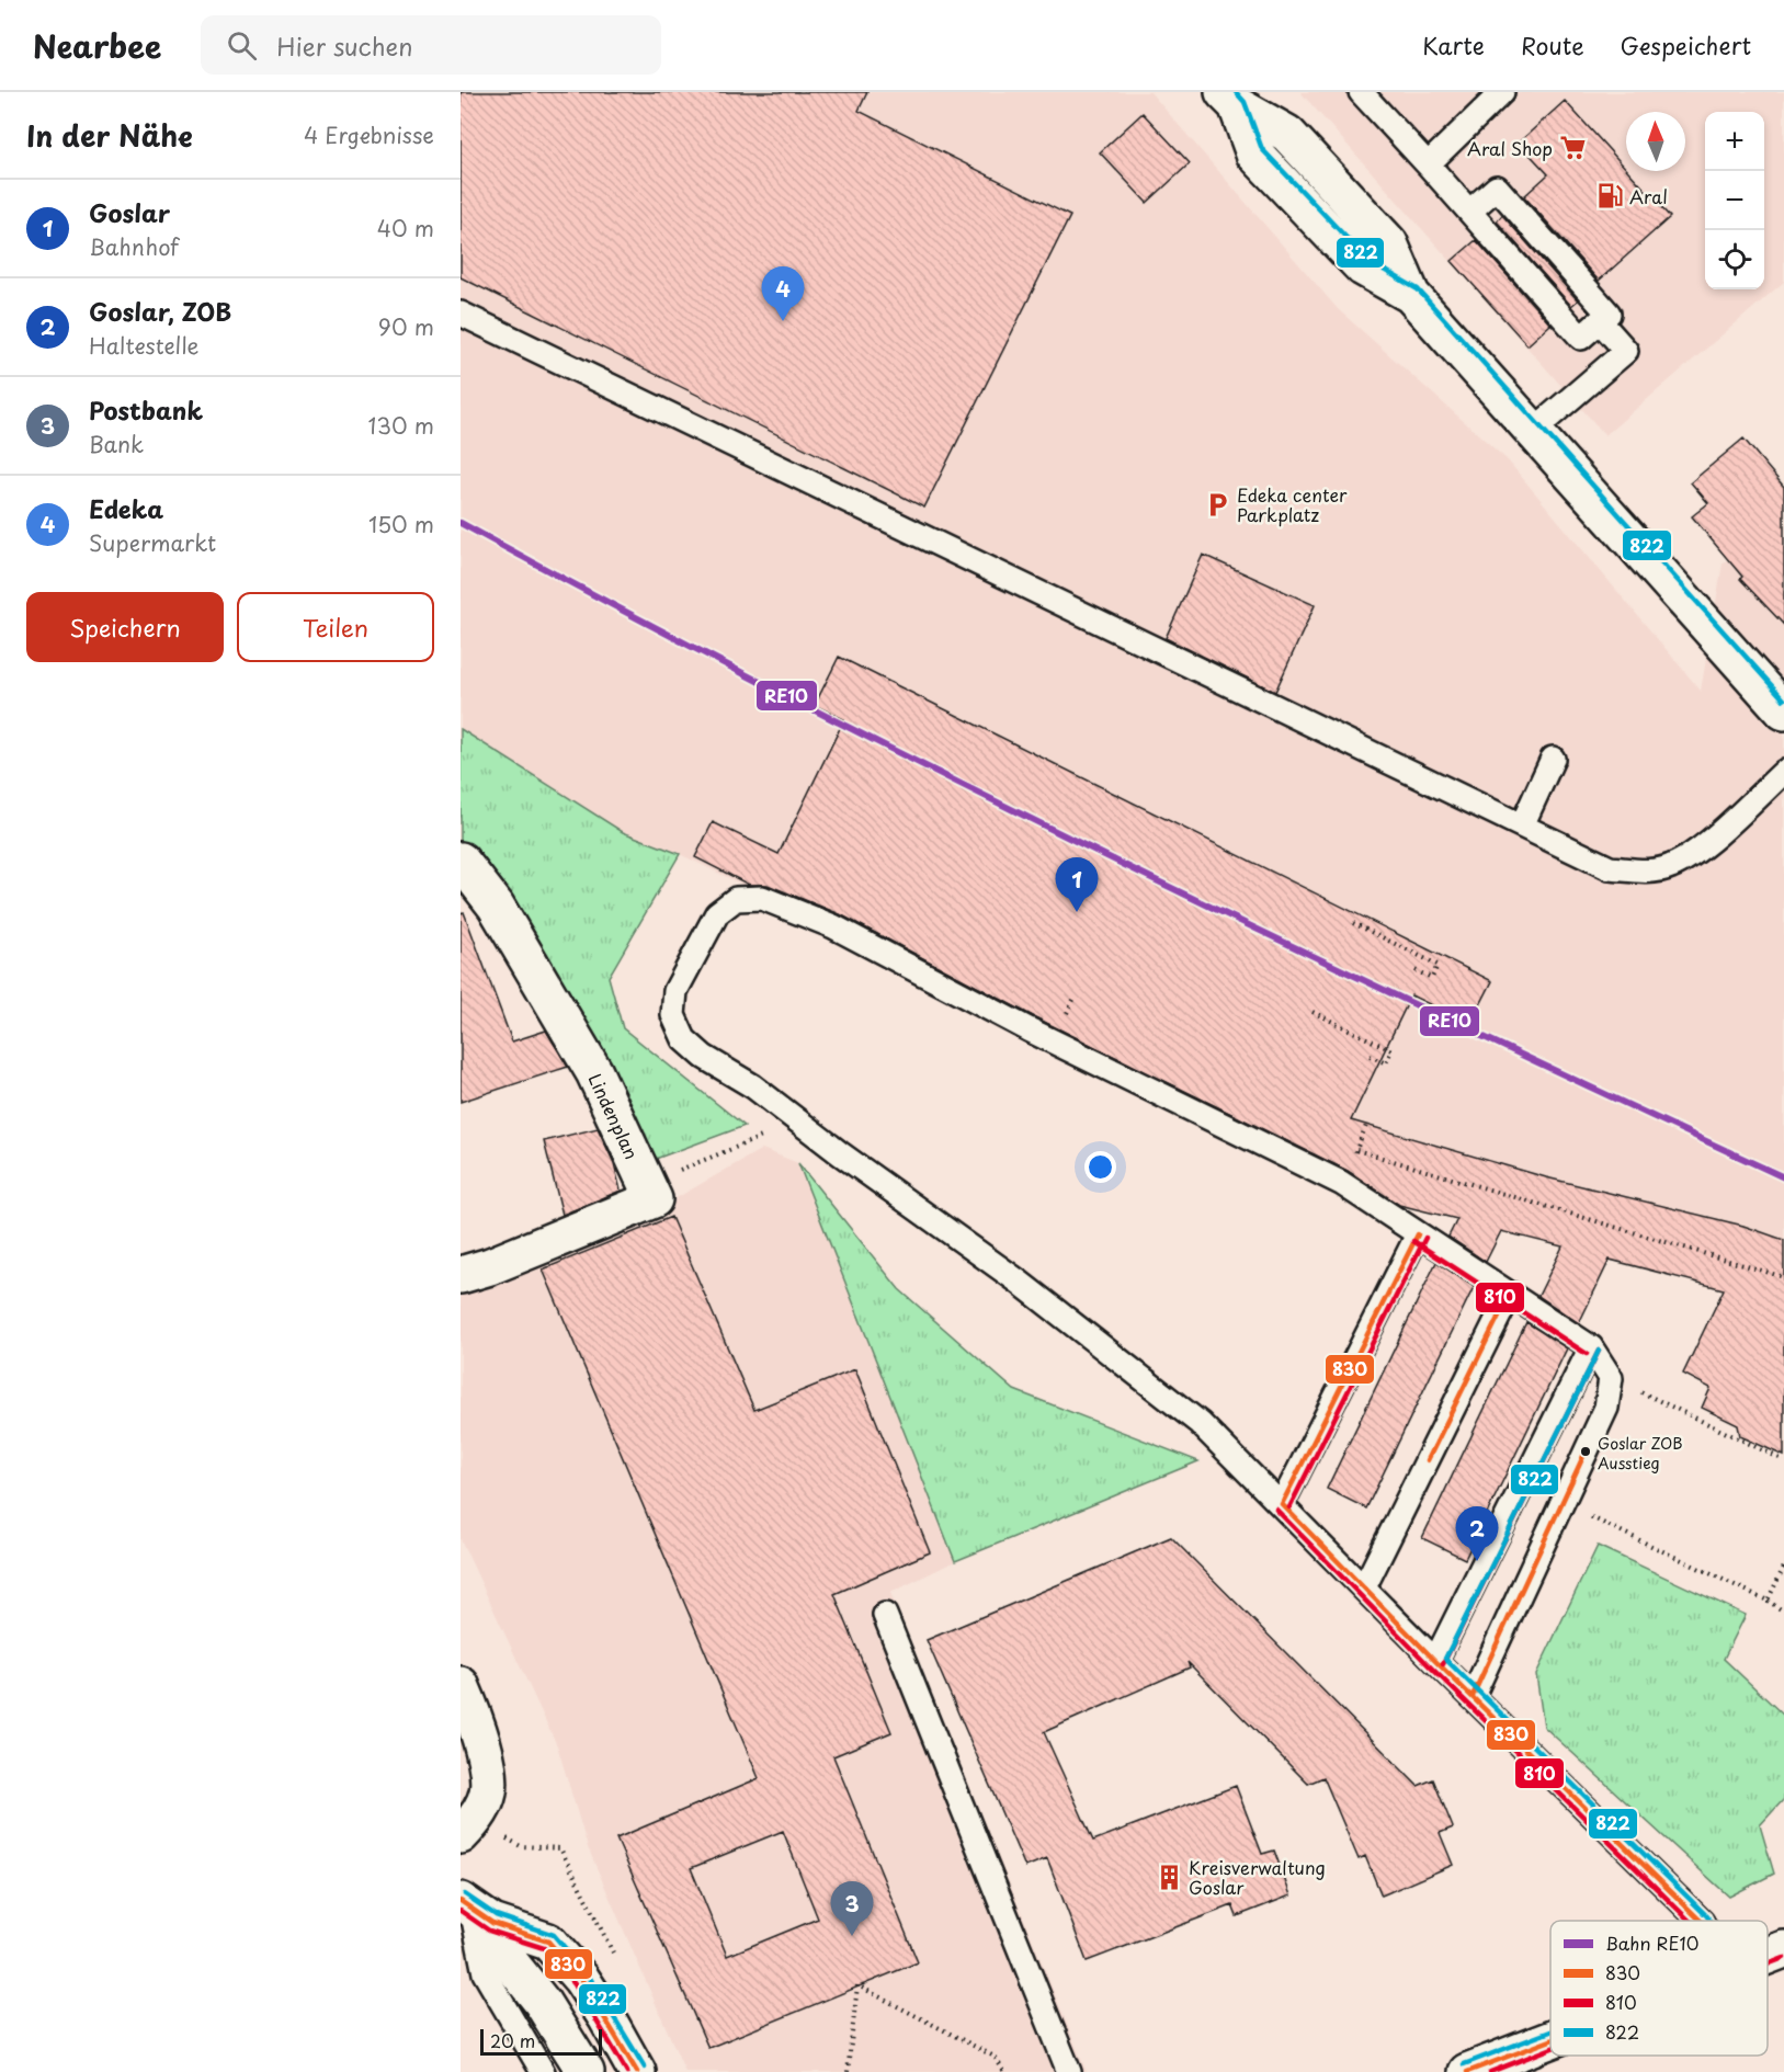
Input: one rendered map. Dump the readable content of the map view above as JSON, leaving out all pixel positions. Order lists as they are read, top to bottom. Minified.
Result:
{"streets":{"street":["Lindenplan"]},"places":{"supermarket":["Aral Shop"],"fuel station":["Aral"],"parking":["Edeka center Parkplatz"],"other":["Goslar ZOB Ausstieg"],"building":["Kreisverwaltung Goslar"]},"lines":["transit line 822","rail line RE10","transit line 830","transit line 810"],"legend":["Bahn RE10","830","810","822"],"scale_bar":"20 m","north":"top","page":{"header":"Nearbee","search":"Hier suchen","nav":["Karte","Route","Gespeichert"],"heading":["In der Nähe","4 Ergebnisse"],"map_buttons":["+","−"],"list":[{"mark":"1","name":"Goslar","note":"Bahnhof","value":"40 m"},{"mark":"2","name":"Goslar, ZOB","note":"Haltestelle","value":"90 m"},{"mark":"3","name":"Postbank","note":"Bank","value":"130 m"},{"mark":"4","name":"Edeka","note":"Supermarkt","value":"150 m"}],"pins":["4","1","2","3"],"buttons":["Speichern","Teilen"],"scale":"20 m"}}
